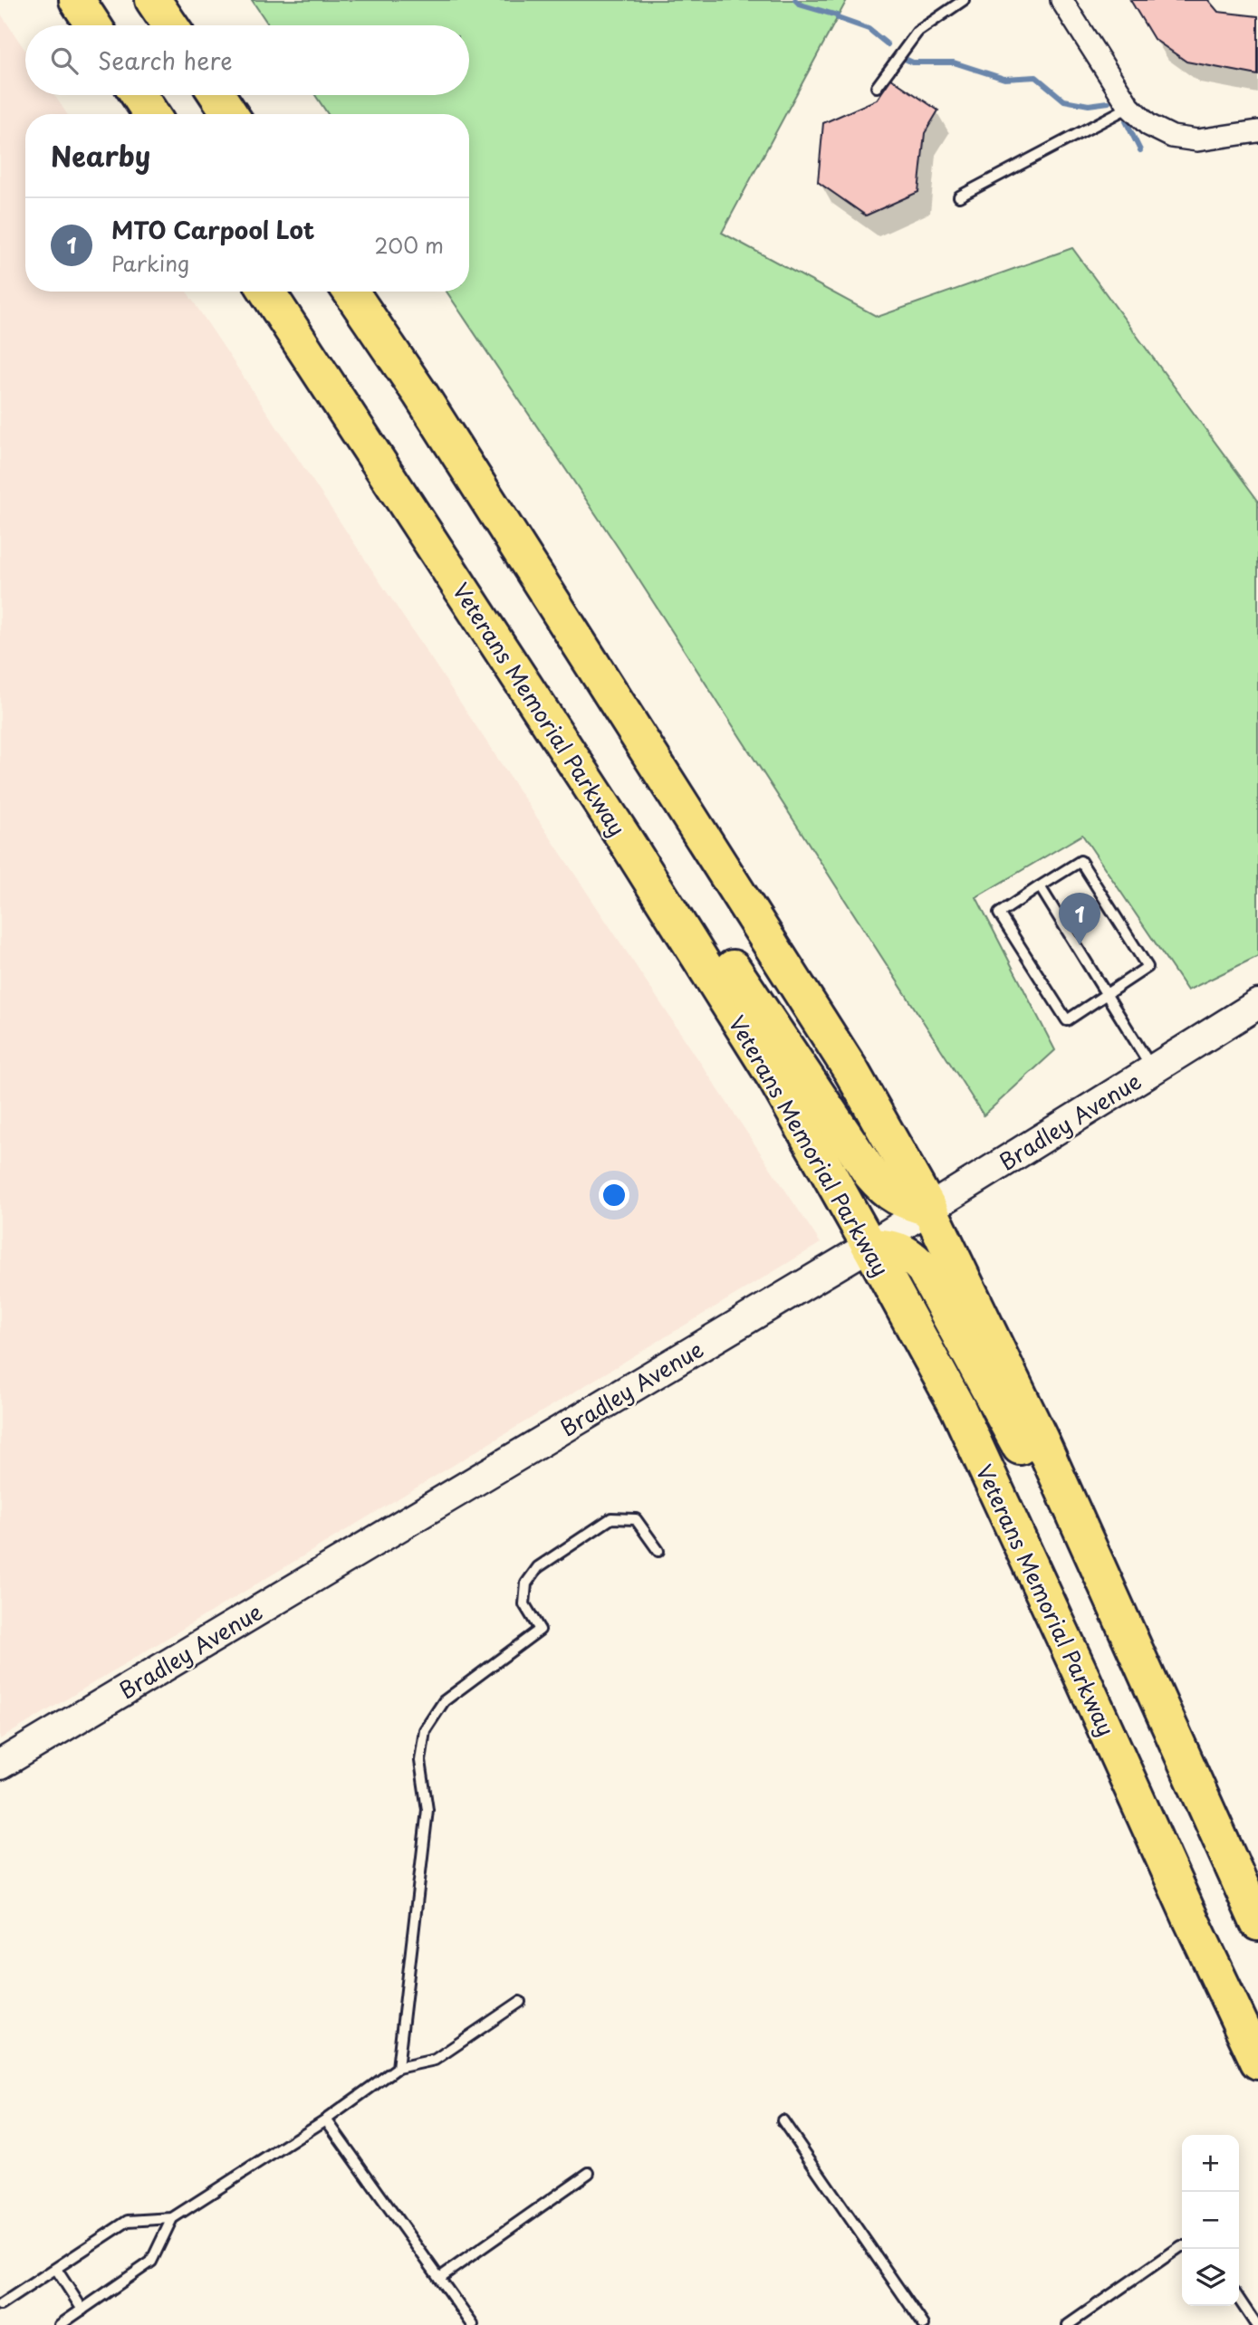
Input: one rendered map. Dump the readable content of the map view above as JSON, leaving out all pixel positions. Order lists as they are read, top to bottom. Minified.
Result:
{"streets":{"highway":["Veterans Memorial Parkway"],"main road":["Bradley Avenue"]},"crossings":[["Veterans Memorial Parkway","Bradley Avenue"]],"page":{"search":"Search here","heading":"Nearby","list":[{"mark":"1","name":"MTO Carpool Lot","note":"Parking","value":"200 m"}],"pins":"1","map_buttons":["+","−"]}}
